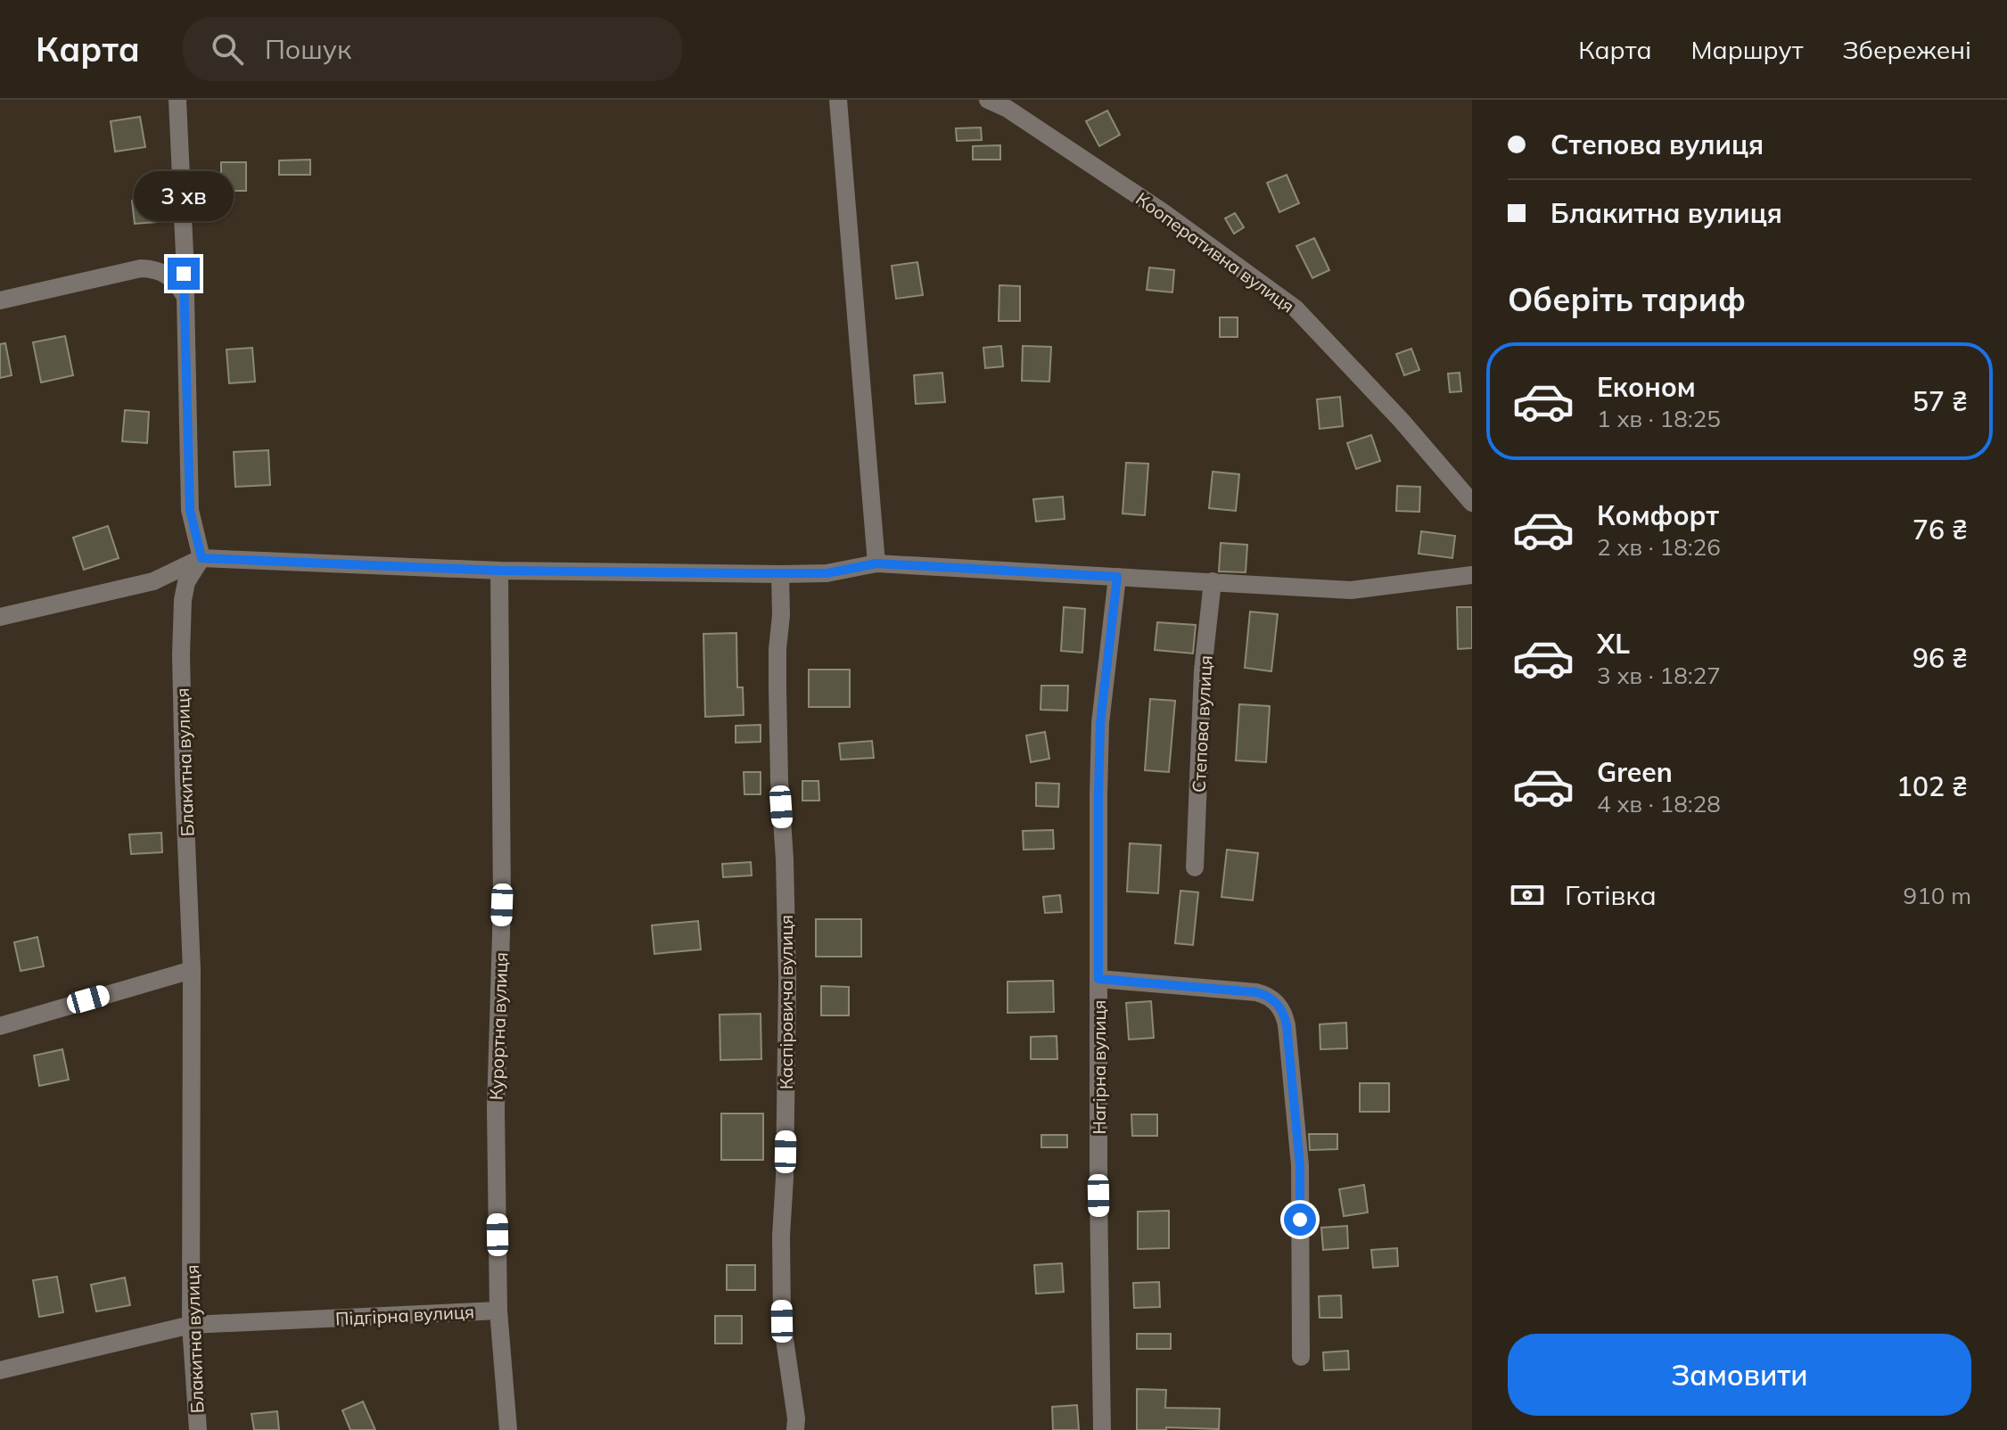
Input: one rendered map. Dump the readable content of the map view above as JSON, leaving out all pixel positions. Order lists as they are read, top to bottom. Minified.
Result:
{"streets":{"street":["Кооперативна вулиця","Степова вулиця","Блакитна вулиця","Каспіровича вулиця","Курортна вулиця","Нагірна вулиця","Підгірна вулиця"]},"crossings":[["Блакитна вулиця","Підгірна вулиця"],["Курортна вулиця","Підгірна вулиця"]],"page":{"header":"Карта","search":"Пошук","nav":["Карта","Маршрут","Збережені"],"banner":["Степова вулиця","Блакитна вулиця"],"bubble":"3 хв","heading":"Оберіть тариф","list":[{"name":"Економ","note":"1 хв · 18:25","value":"57 ₴"},{"name":"Комфорт","note":"2 хв · 18:26","value":"76 ₴"},{"name":"XL","note":"3 хв · 18:27","value":"96 ₴"},{"name":"Green","note":"4 хв · 18:28","value":"102 ₴"}],"pay":["Готівка","910 m"],"buttons":"Замовити"}}
